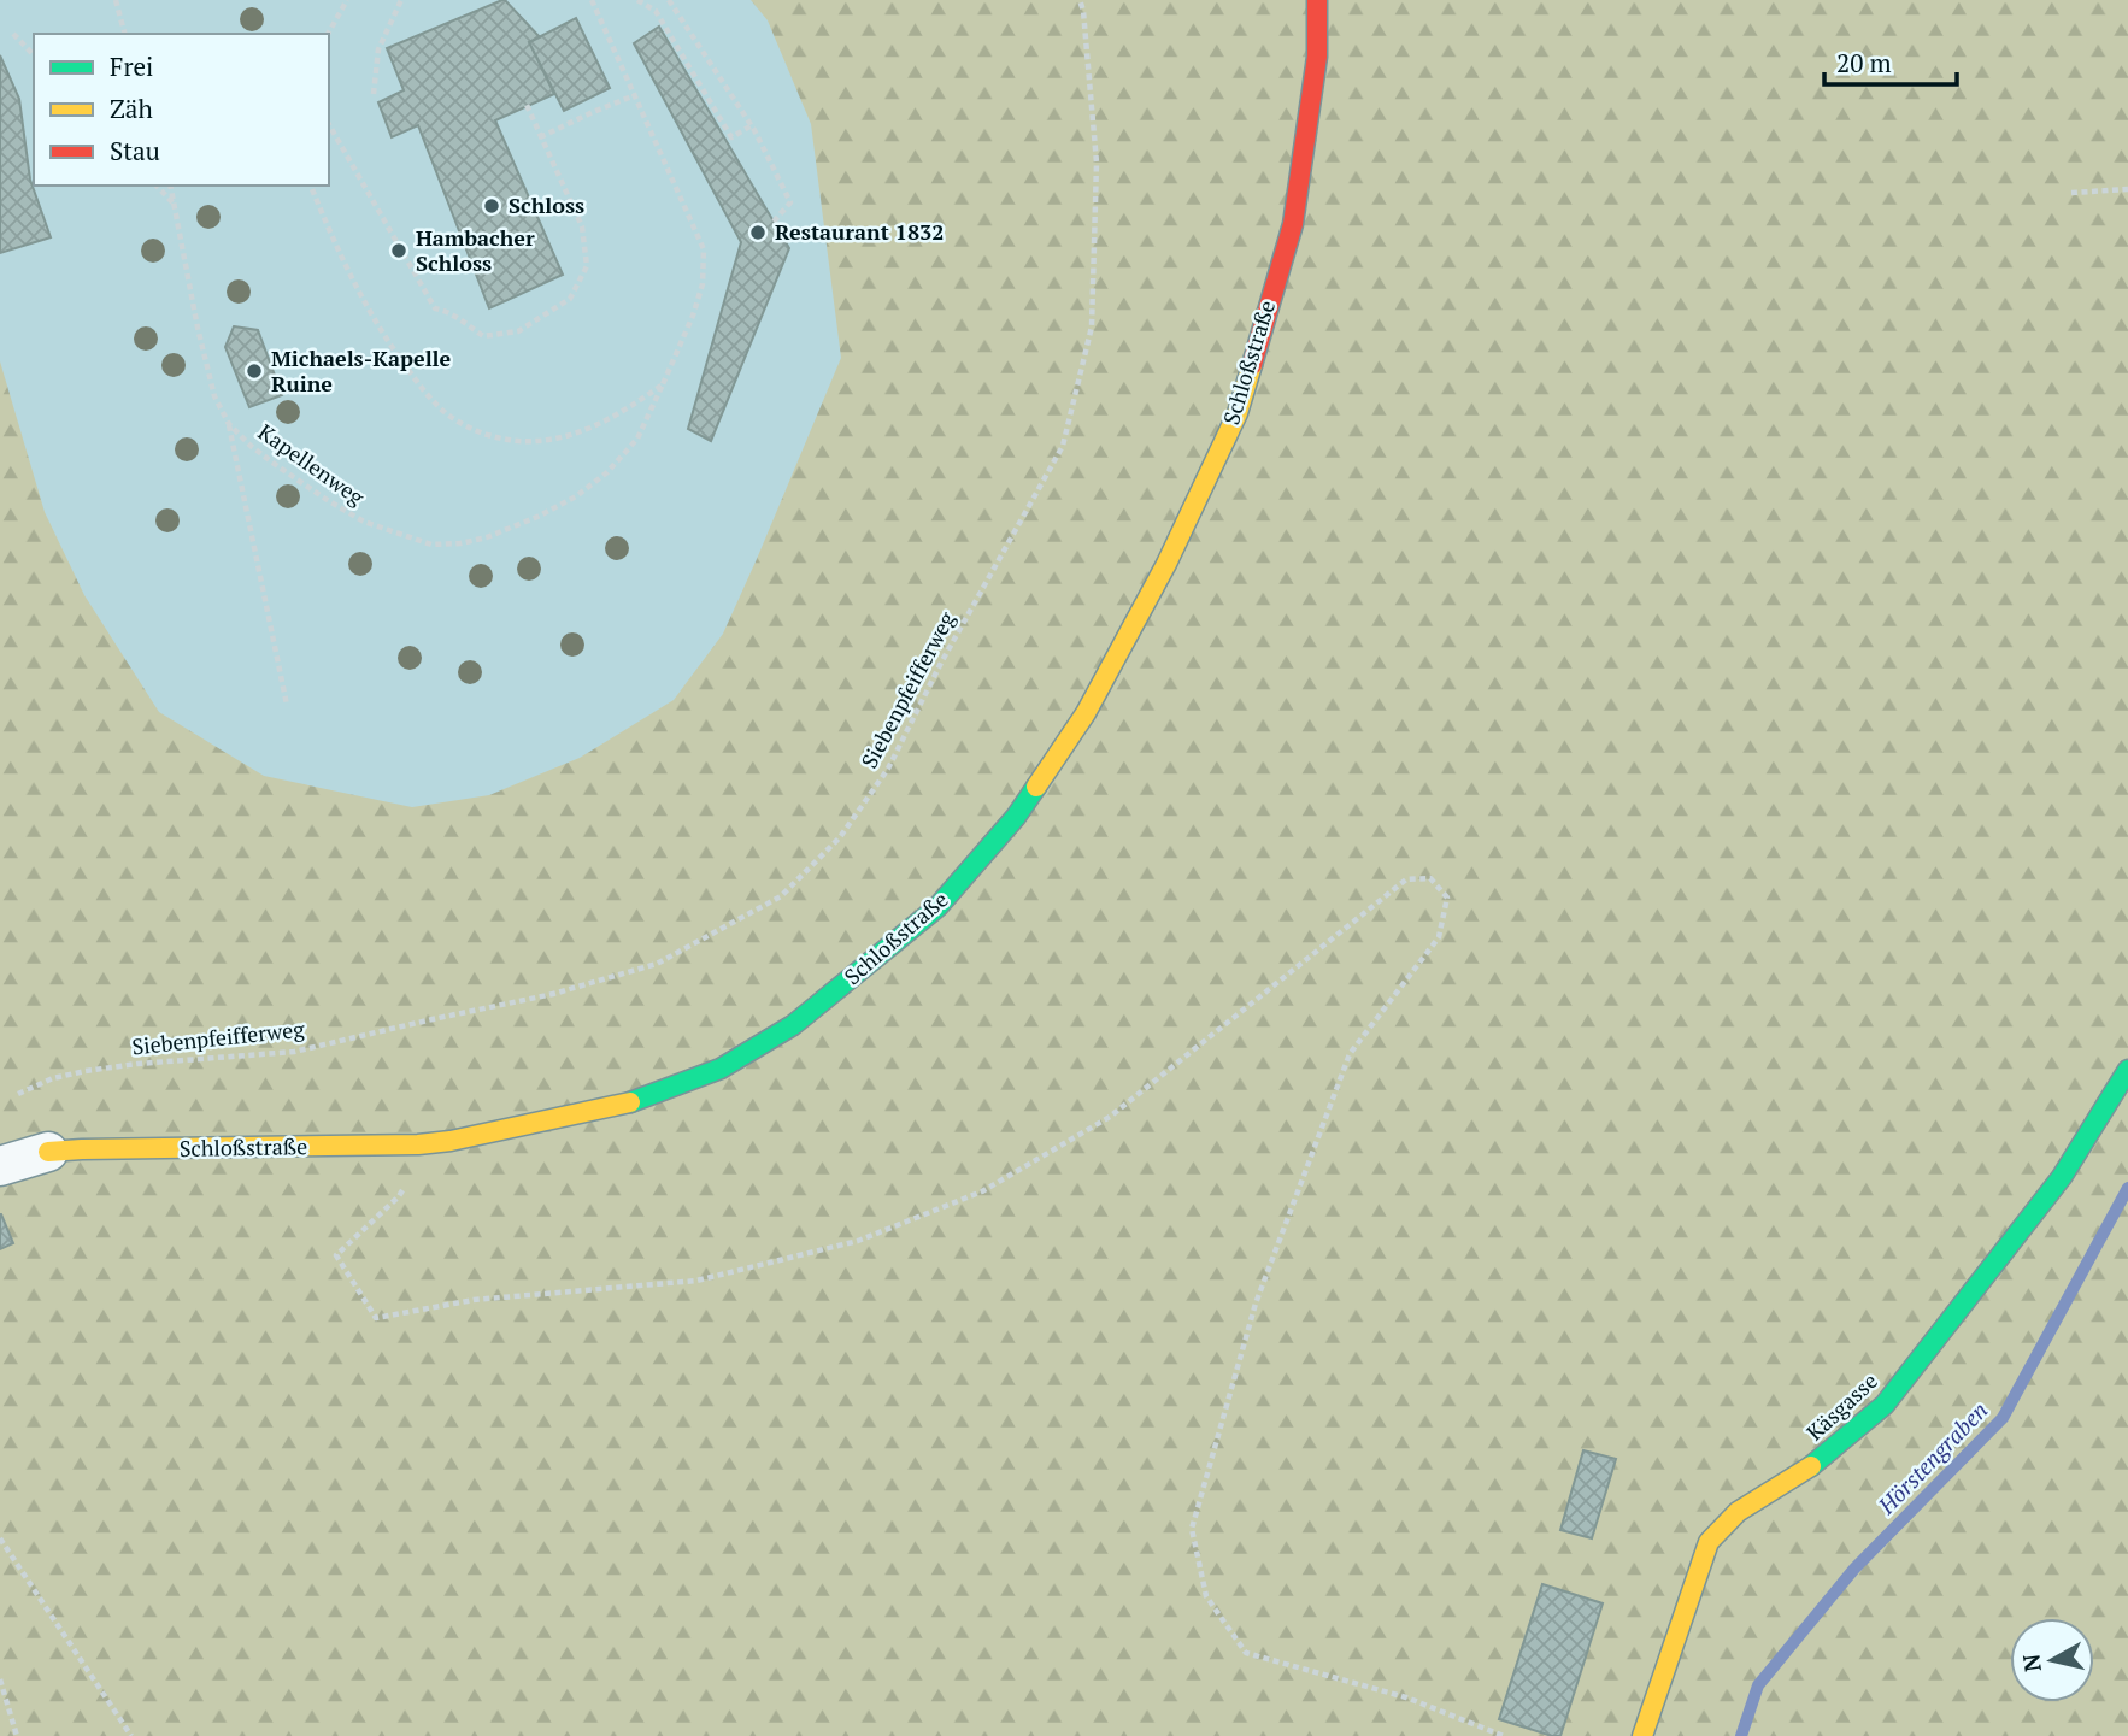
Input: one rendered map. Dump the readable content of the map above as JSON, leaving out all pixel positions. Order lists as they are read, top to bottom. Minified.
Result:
{"streets":{"street":["Schloßstraße","Käsgasse"],"path":["Kapellenweg","Siebenpfeifferweg"]},"water":["Hörstengraben"],"places":["Schloss","Restaurant 1832","Hambacher Schloss","Michaels-Kapelle Ruine"],"legend":["Frei","Zäh","Stau"],"scale_bar":"20 m","north":"left"}
